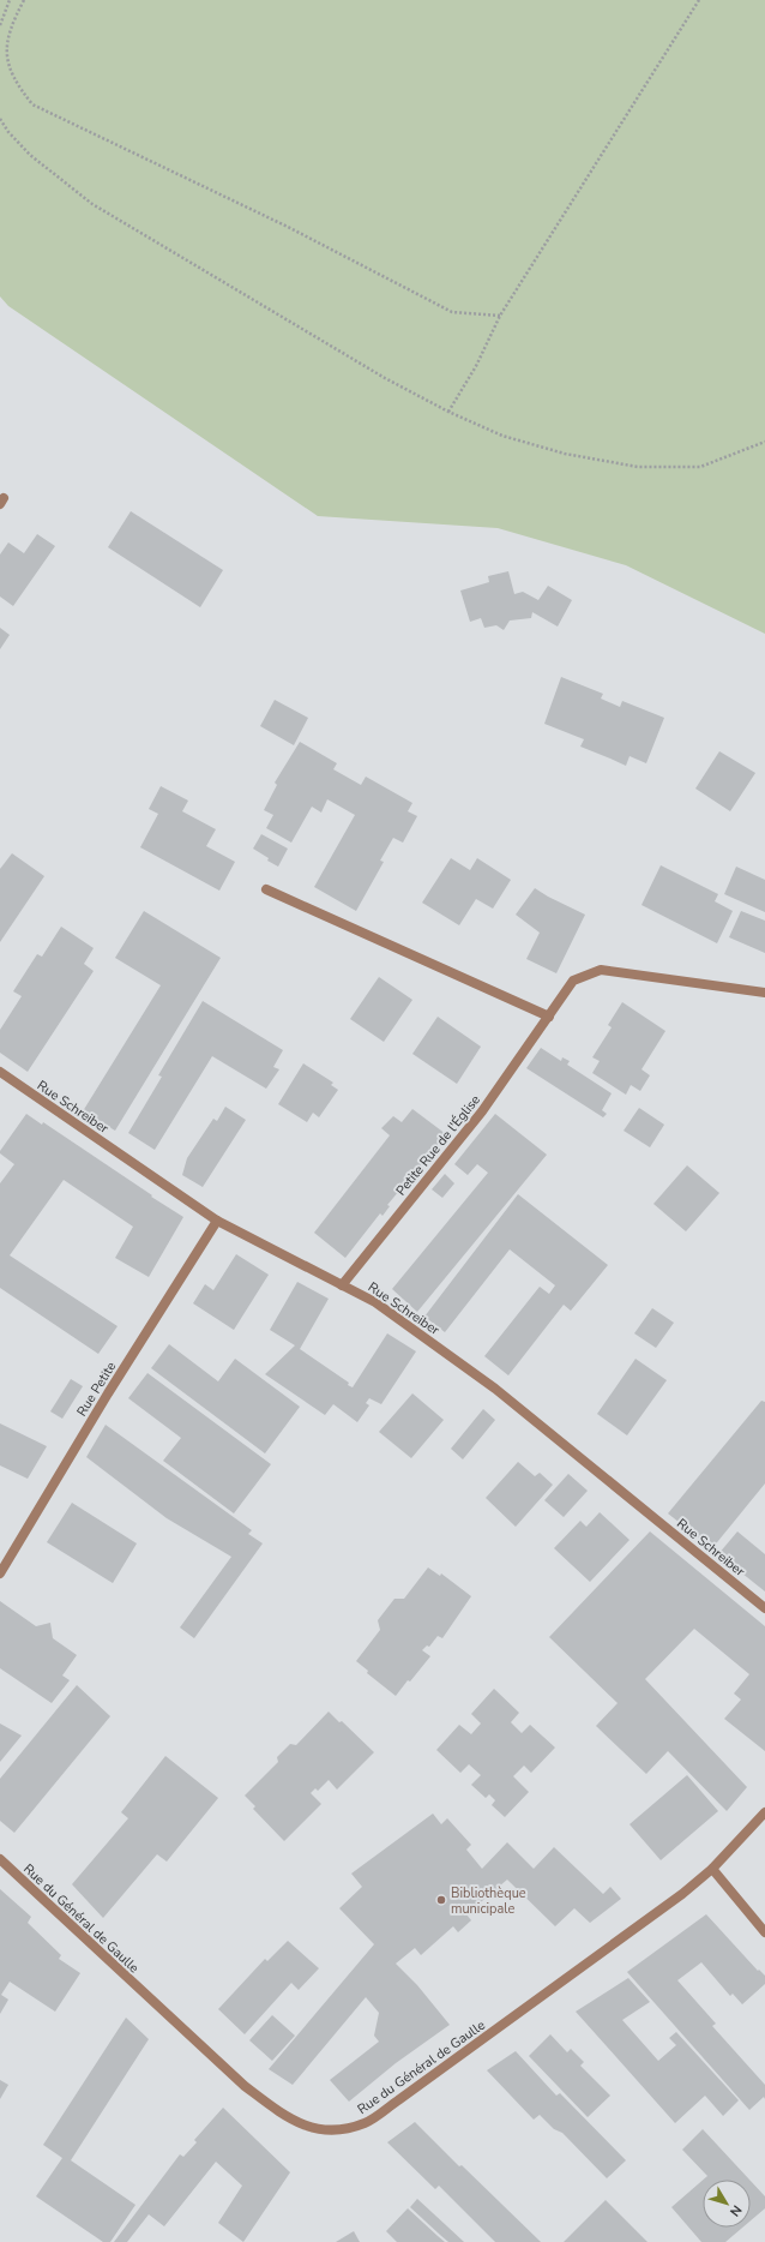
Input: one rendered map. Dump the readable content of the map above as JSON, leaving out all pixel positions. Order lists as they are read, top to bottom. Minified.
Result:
{"streets":{"street":["Rue Schreiber","Petite Rue de l'Église","Rue Petite","Rue du Général de Gaulle"]},"crossings":[["Rue Schreiber","Petite Rue de l'Église"],["Rue Schreiber","Rue Petite"]],"places":["Bibliothèque municipale"],"north":"bottom right"}
